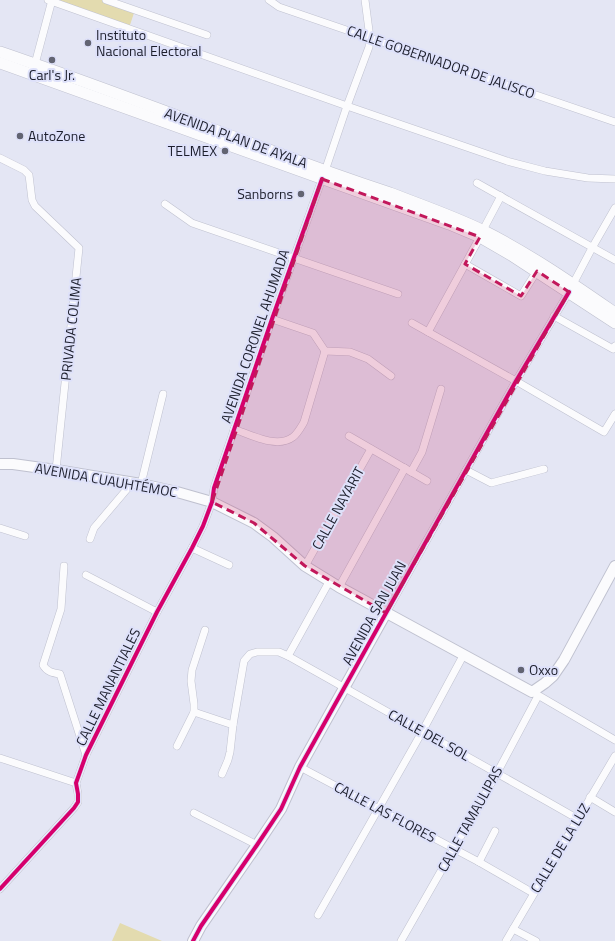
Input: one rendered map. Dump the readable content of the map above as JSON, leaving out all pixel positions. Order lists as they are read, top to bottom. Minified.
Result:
{"streets":{"main road":["AVENIDA PLAN DE AYALA","AVENIDA CUAUHTÉMOC","AVENIDA SAN JUAN"],"street":["CALLE GOBERNADOR DE JALISCO","PRIVADA COLIMA","AVENIDA CORONEL AHUMADA","CALLE NAYARIT","CALLE MANANTIALES","CALLE DEL SOL","CALLE LAS FLORES","CALLE TAMAULIPAS","CALLE DE LA LUZ"]},"crossings":[["CALLE GOBERNADOR DE JALISCO","AVENIDA CORONEL AHUMADA"],["AVENIDA PLAN DE AYALA","AVENIDA CORONEL AHUMADA"],["AVENIDA PLAN DE AYALA","AVENIDA SAN JUAN"],["PRIVADA COLIMA","AVENIDA CUAUHTÉMOC"],["AVENIDA CORONEL AHUMADA","AVENIDA CUAUHTÉMOC"],["AVENIDA CORONEL AHUMADA","CALLE MANANTIALES"],["AVENIDA CUAUHTÉMOC","CALLE NAYARIT"],["AVENIDA CUAUHTÉMOC","AVENIDA SAN JUAN"],["AVENIDA CUAUHTÉMOC","CALLE MANANTIALES"],["AVENIDA CUAUHTÉMOC","CALLE TAMAULIPAS"],["AVENIDA SAN JUAN","CALLE DEL SOL"],["AVENIDA SAN JUAN","CALLE LAS FLORES"],["CALLE DEL SOL","CALLE TAMAULIPAS"],["CALLE DEL SOL","CALLE DE LA LUZ"],["CALLE LAS FLORES","CALLE TAMAULIPAS"],["CALLE LAS FLORES","CALLE DE LA LUZ"]],"places":["Instituto Nacional Electoral","Carl's Jr.","AutoZone","TELMEX","Sanborns","Oxxo"]}
